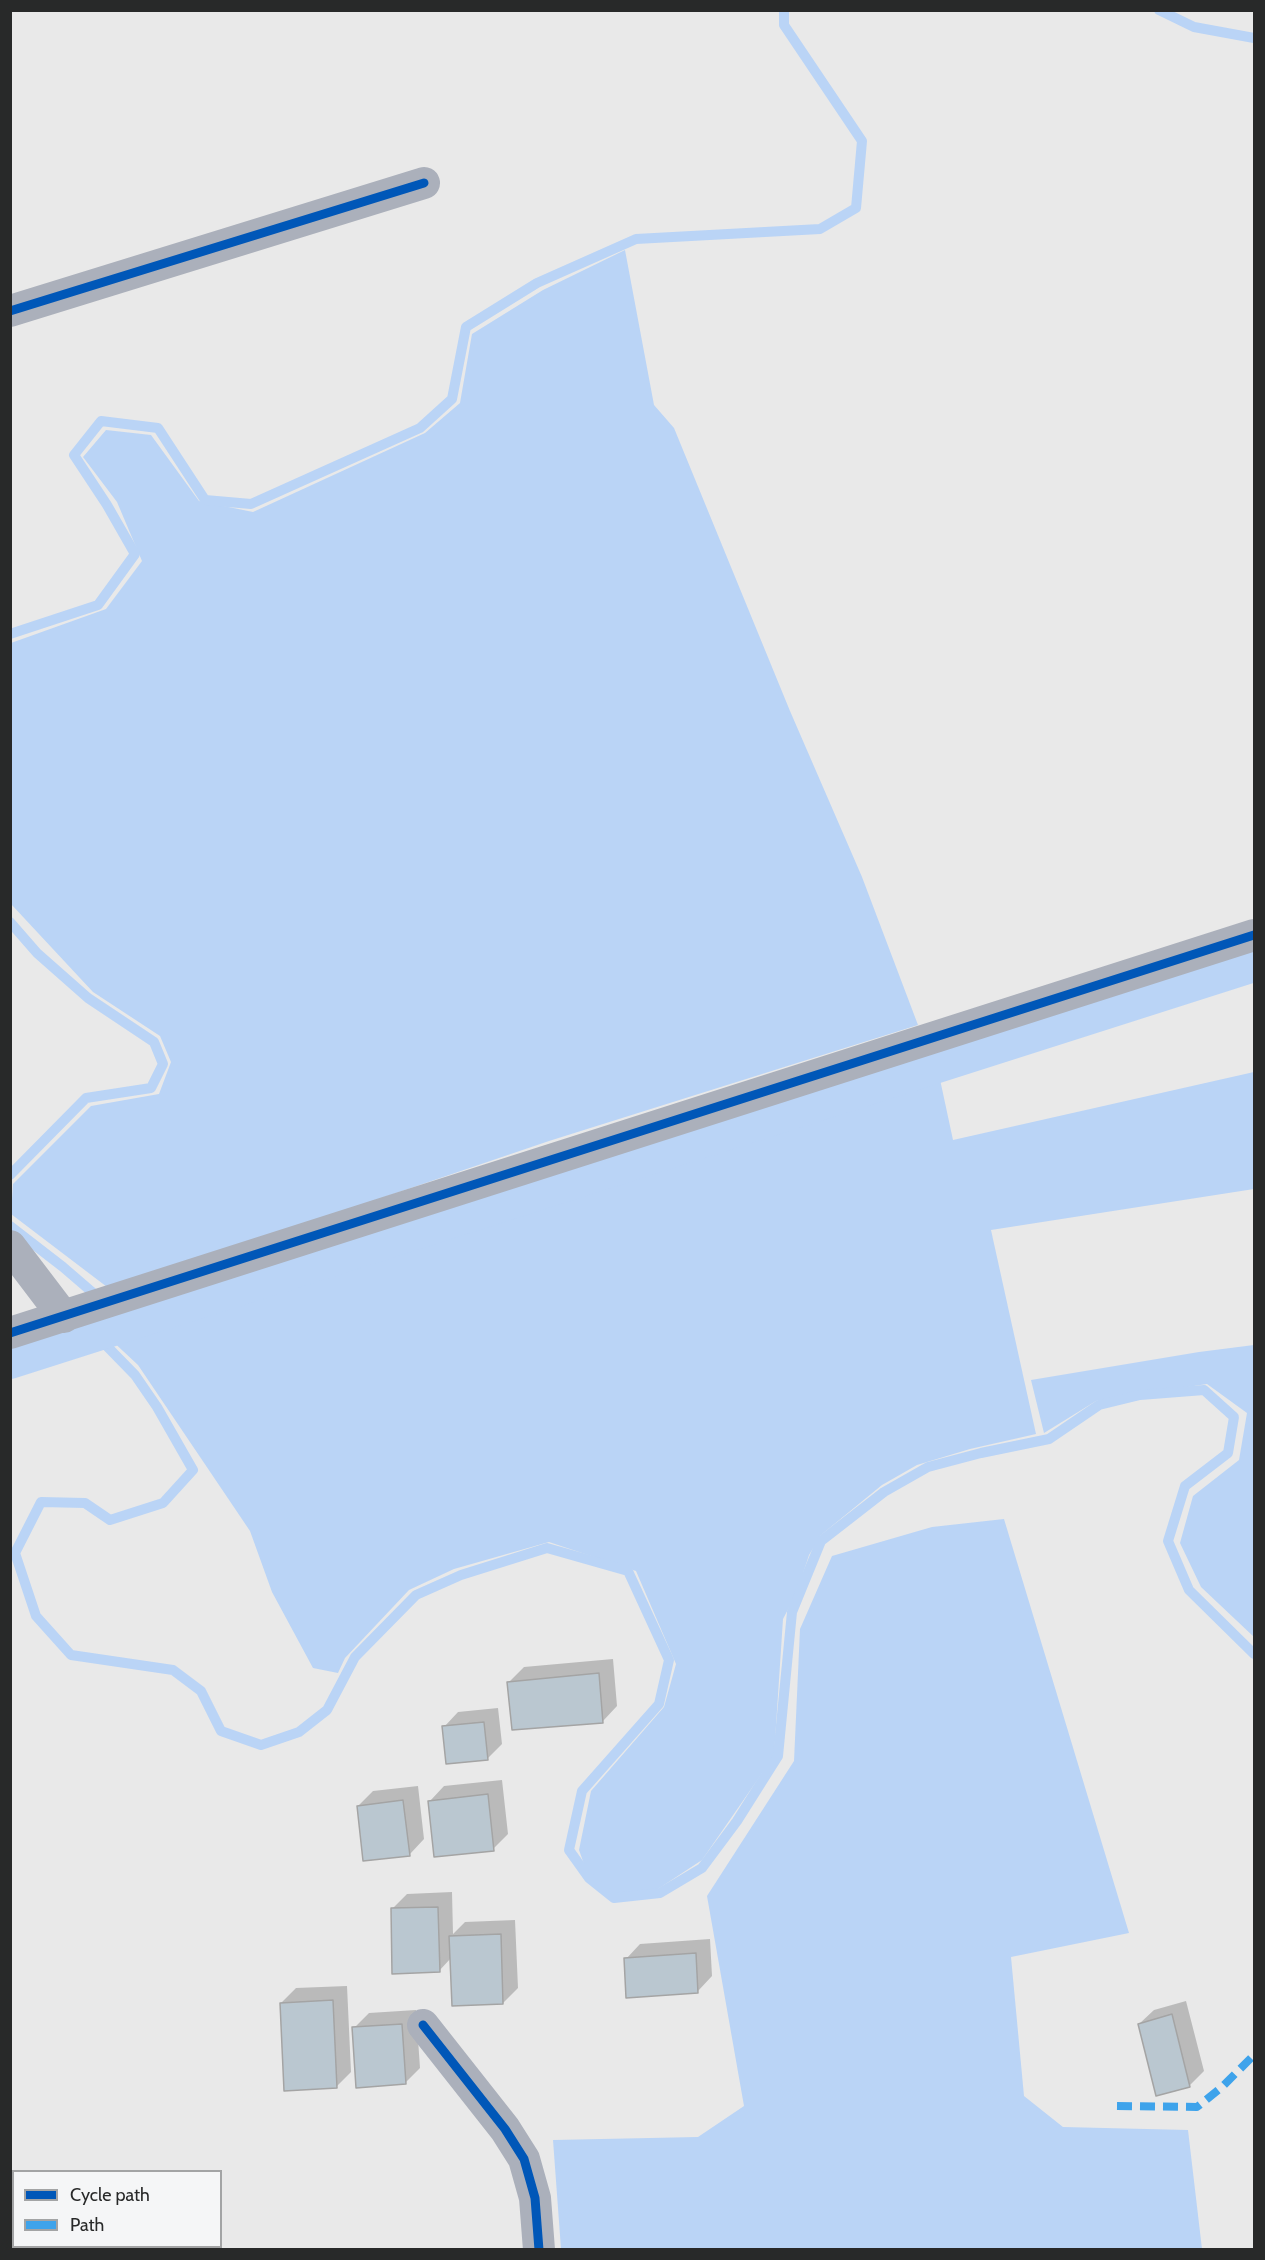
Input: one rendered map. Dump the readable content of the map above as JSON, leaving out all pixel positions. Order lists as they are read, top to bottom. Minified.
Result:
{"legend":["Cycle path","Path"]}
